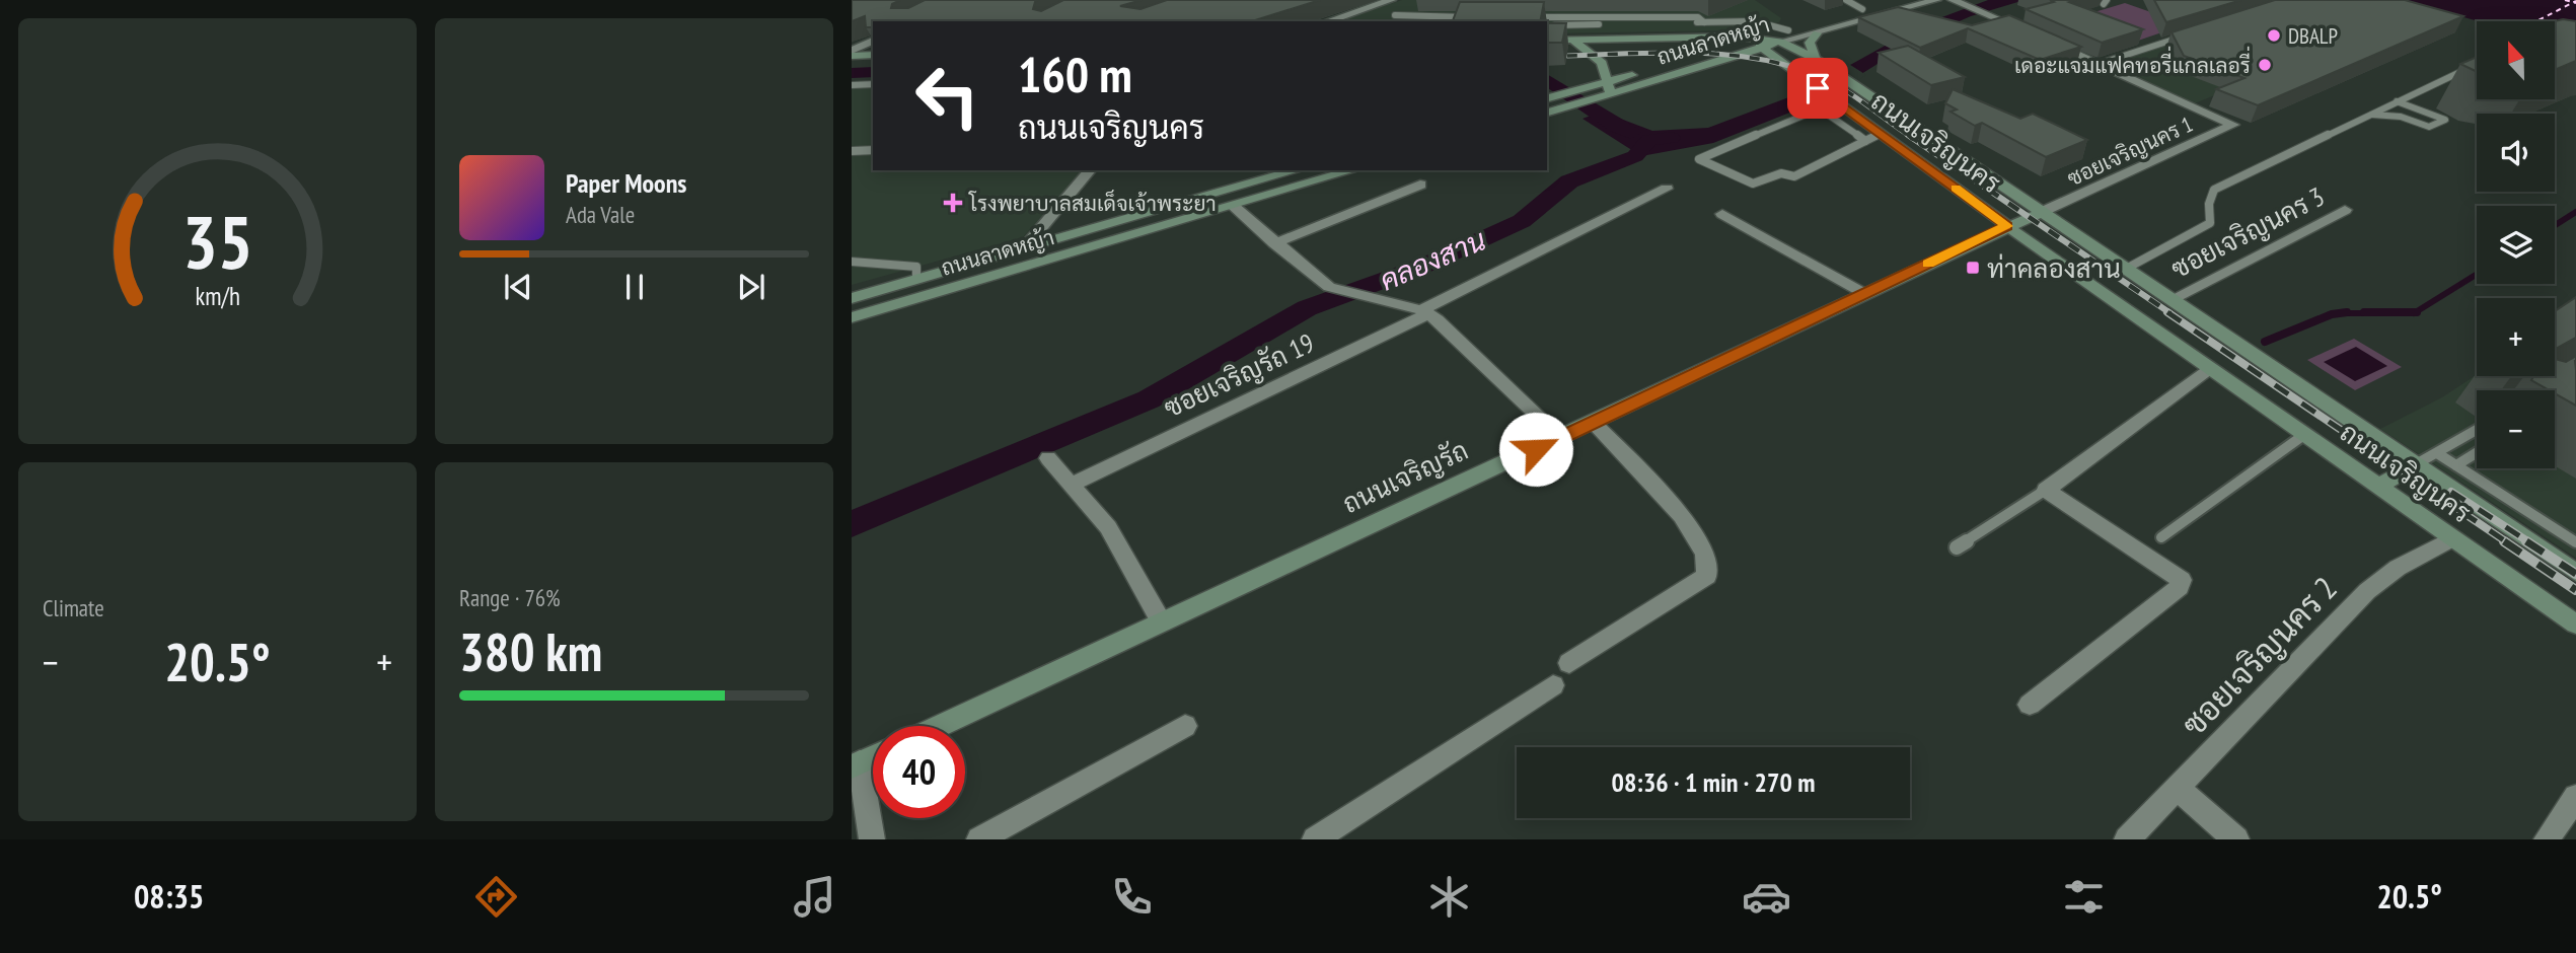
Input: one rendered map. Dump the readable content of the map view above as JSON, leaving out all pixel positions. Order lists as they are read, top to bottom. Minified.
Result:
{"streets":{"main road":["ถนนลาดหญ้า","ถนนเจริญนคร","ถนนเจริญรัถ"],"street":["ซอยเจริญนคร 1","ซอยเจริญนคร 3","ซอยเจริญรัถ 19","ซอยเจริญนคร 2"]},"crossings":[["ถนนลาดหญ้า","ถนนเจริญนคร"],["ถนนเจริญนคร","ซอยเจริญนคร 1"],["ถนนเจริญนคร","ซอยเจริญนคร 3"],["ถนนเจริญนคร","ถนนเจริญรัถ"],["ถนนเจริญนคร","ซอยเจริญนคร 2"],["ซอยเจริญนคร 1","ถนนเจริญรัถ"]],"water":["คลองสาน"],"places":{"other":["DBALP","เดอะแจมแฟคทอรี่แกลเลอรี่"],"health":["โรงพยาบาลสมเด็จเจ้าพระยา"],"transit":["ท่าคลองสาน"]},"north":"top","page":{"map_buttons":["+","−"],"turn":["160 m","ถนนเจริญนคร"],"song":["Paper Moons","Ada Vale"],"tile":["Climate",["Range · 76%","380 km"]],"heat":["−","20.5°","+"],"limit":"40","trip":"08:36 · 1 min · 270 m","tabs":["08:35","20.5°"],"gauge":["35","km/h"]}}
